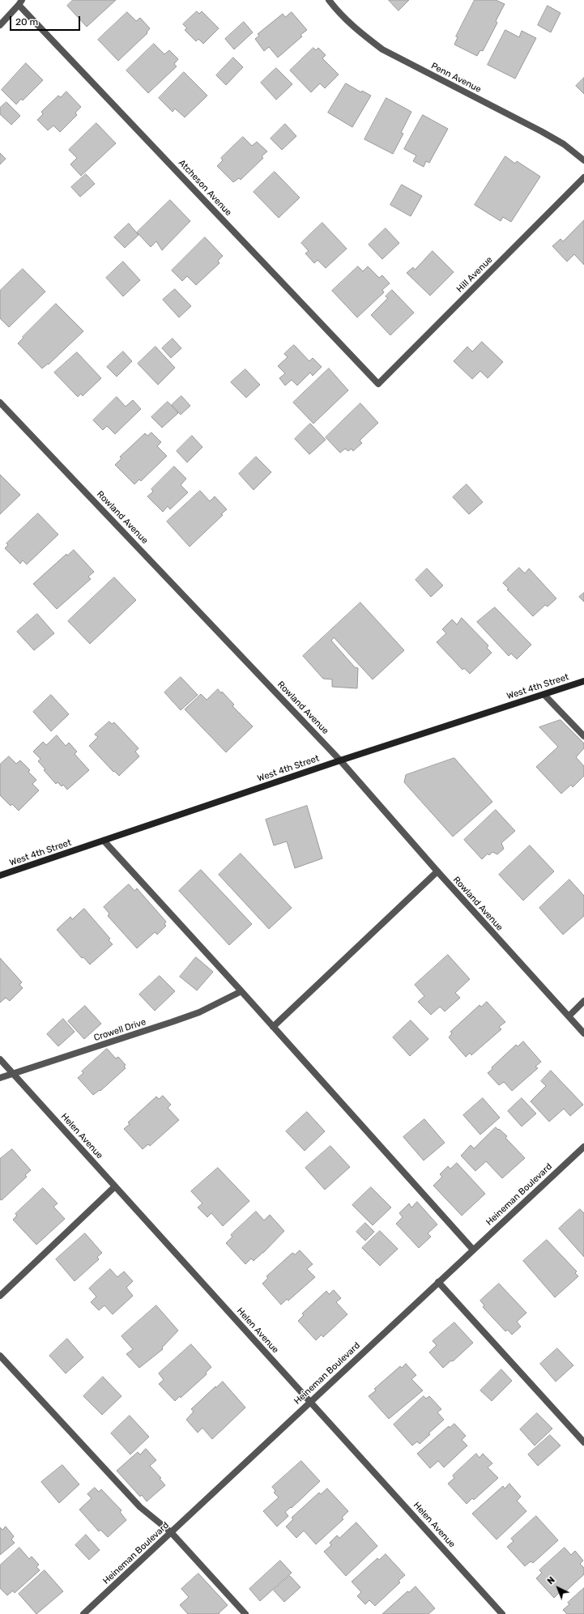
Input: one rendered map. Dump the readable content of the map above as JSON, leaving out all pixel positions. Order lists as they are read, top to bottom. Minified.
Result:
{"streets":{"main road":["West 4th Street"],"street":["Penn Avenue","Atcheson Avenue","Hill Avenue","Rowland Avenue","Crowell Drive","Helen Avenue","Heineman Boulevard"]},"crossings":[["Atcheson Avenue","Hill Avenue"],["Rowland Avenue","West 4th Street"],["Crowell Drive","Helen Avenue"],["Helen Avenue","Heineman Boulevard"]],"scale_bar":"20 m","north":"top left"}
